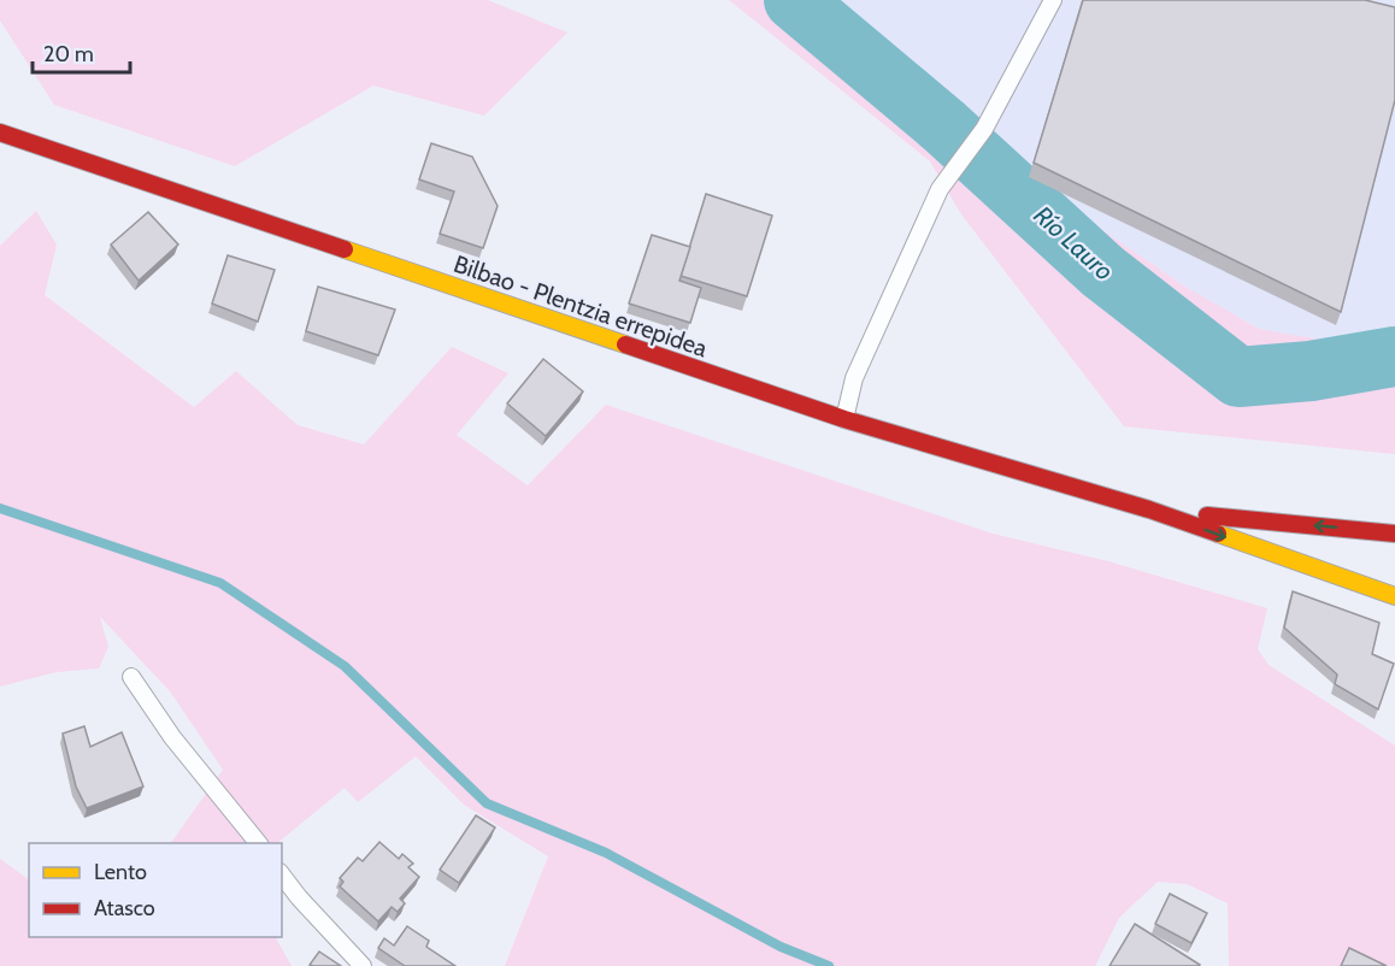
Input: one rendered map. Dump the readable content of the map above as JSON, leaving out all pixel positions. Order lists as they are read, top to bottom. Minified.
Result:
{"streets":{"main road":["Bilbao - Plentzia errepidea"]},"water":["Río Lauro"],"legend":["Lento","Atasco"],"scale_bar":"20 m"}
